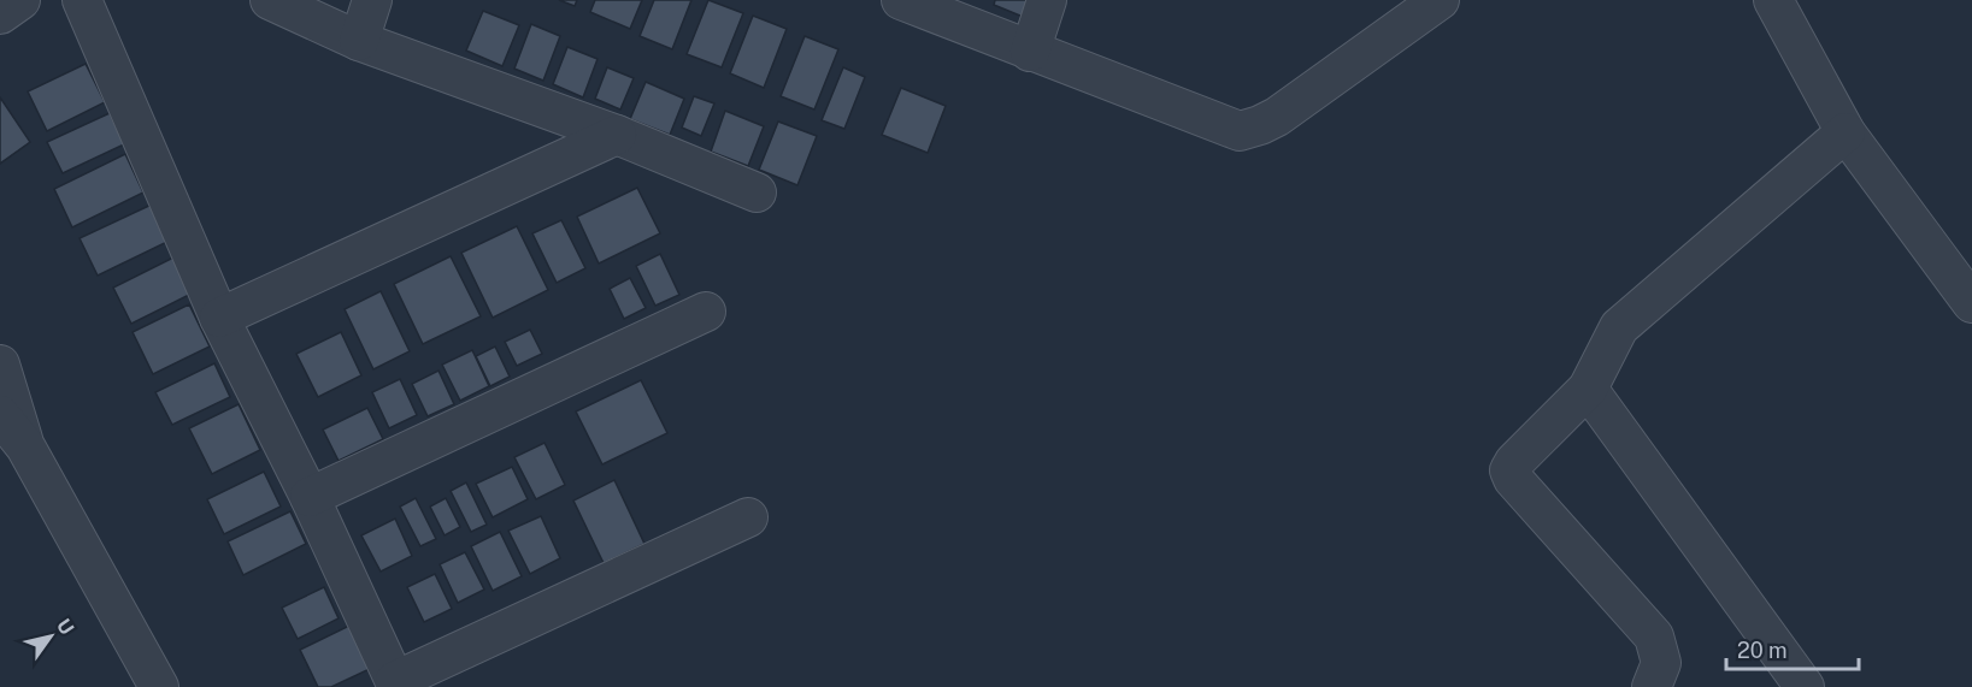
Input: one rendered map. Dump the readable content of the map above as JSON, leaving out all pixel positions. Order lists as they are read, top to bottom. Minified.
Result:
{"scale_bar":"20 m","north":"top right"}
